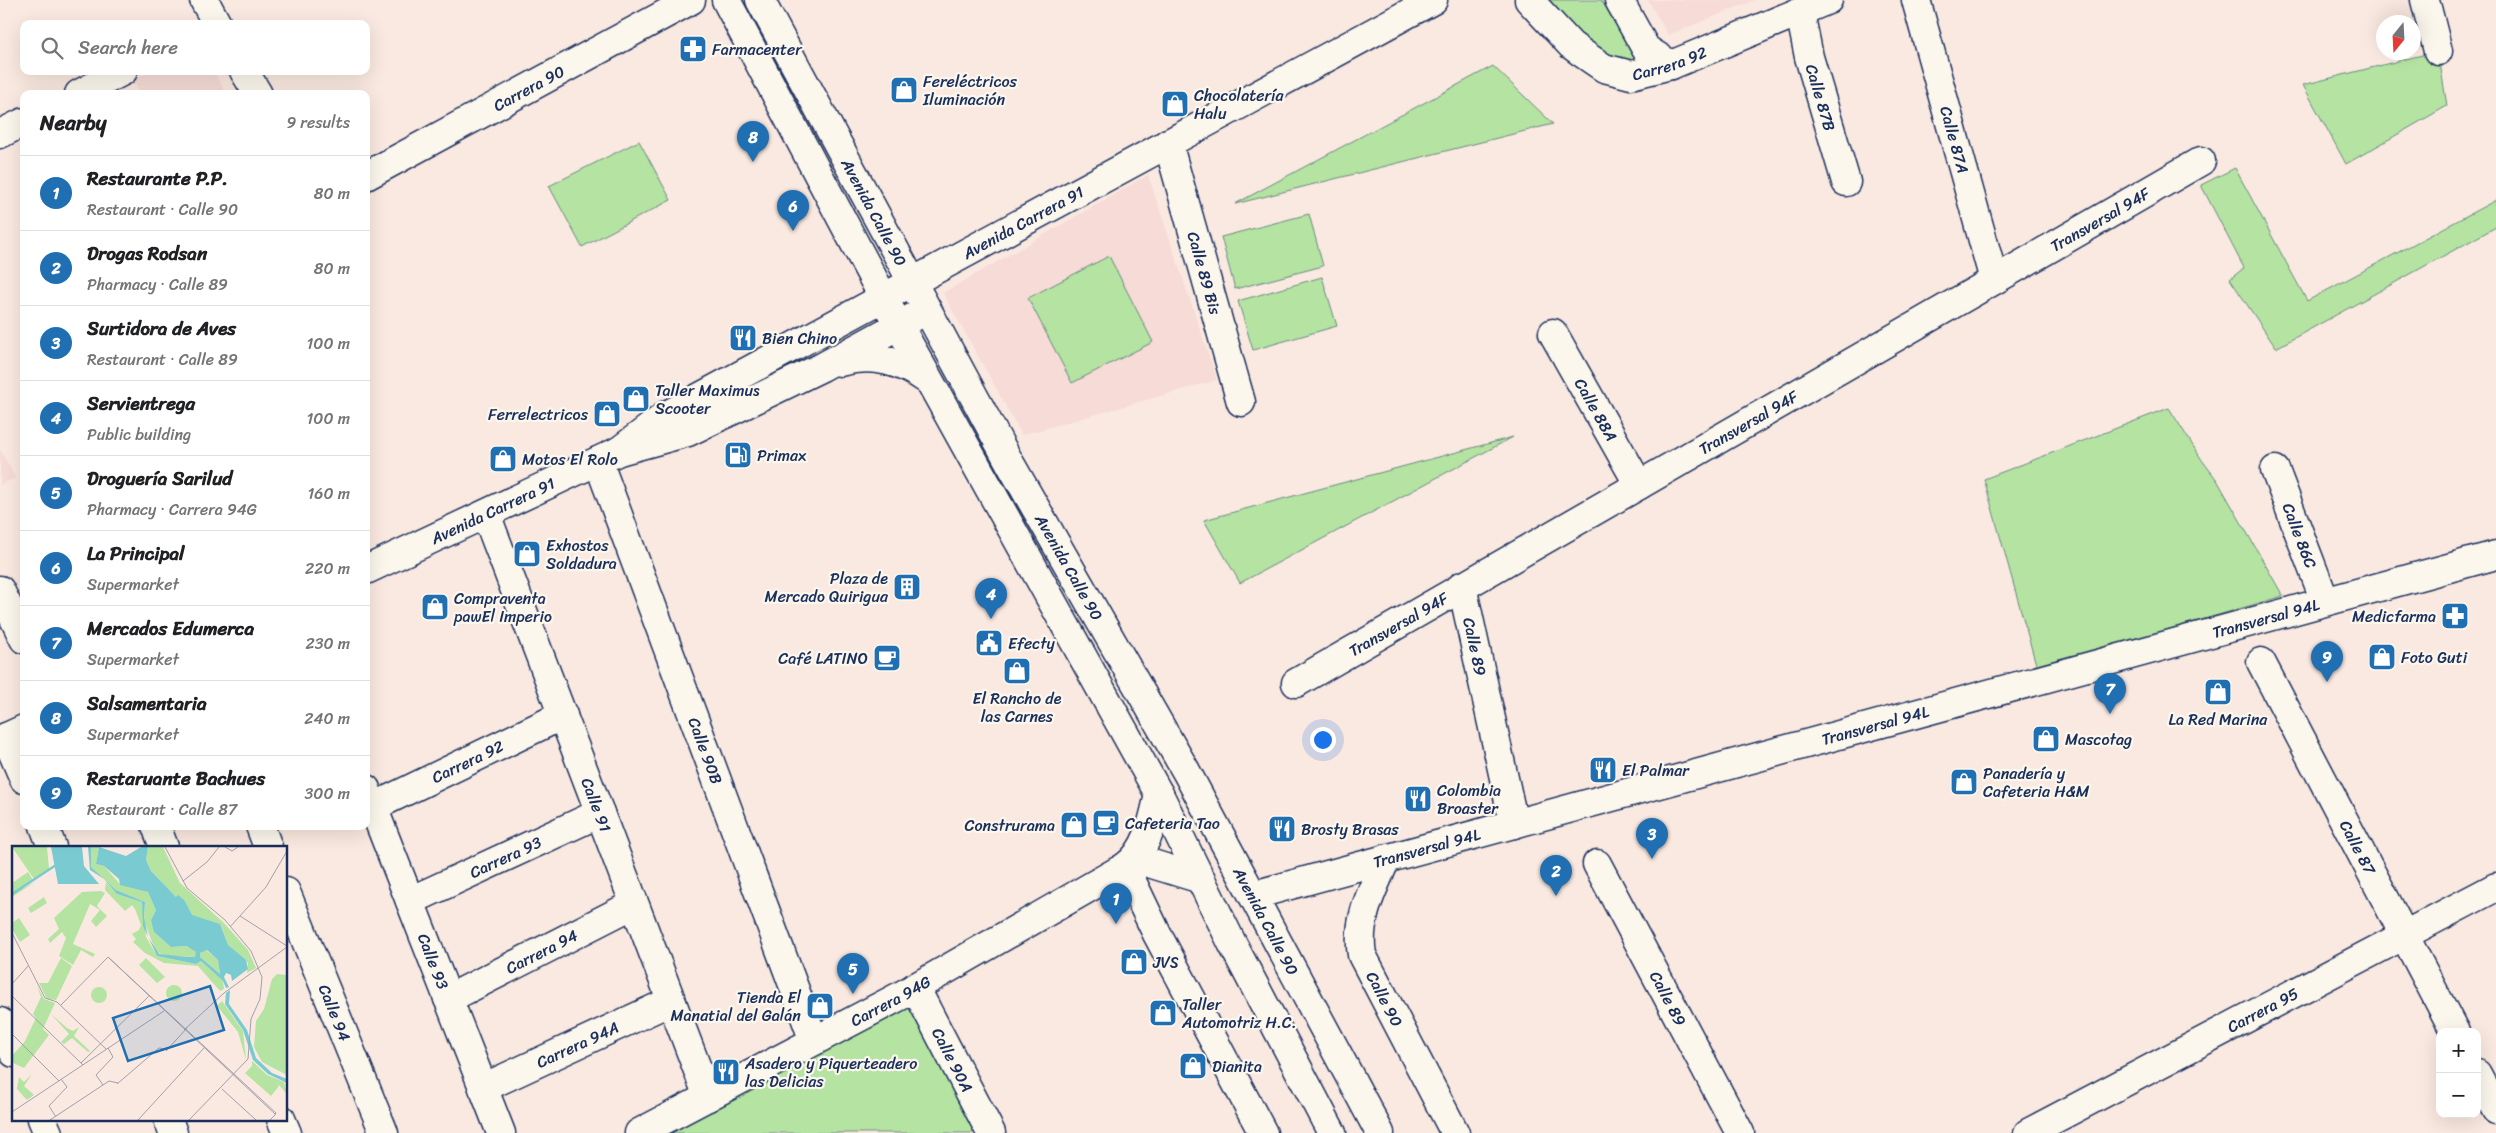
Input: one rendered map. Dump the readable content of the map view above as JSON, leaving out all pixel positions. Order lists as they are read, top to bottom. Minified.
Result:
{"streets":{"street":["Carrera 92","Carrera 90","Calle 87B","Calle 87A","Avenida Calle 90","Transversal 94F","Avenida Carrera 91","Calle 89 Bis","Calle 88A","Calle 86C","Transversal 94L","Calle 89","Calle 90B","Calle 91","Calle 87","Carrera 93","Carrera 94","Calle 93","Calle 90","Carrera 94G","Carrera 95","Calle 94","Carrera 94A","Calle 90A"]},"crossings":[["Carrera 92","Calle 87B"],["Carrera 92","Calle 91"],["Carrera 92","Calle 93"],["Calle 87A","Transversal 94F"],["Avenida Calle 90","Avenida Carrera 91"],["Avenida Calle 90","Transversal 94L"],["Transversal 94F","Calle 88A"],["Transversal 94F","Calle 89"],["Avenida Carrera 91","Calle 89 Bis"],["Avenida Carrera 91","Calle 90B"],["Avenida Carrera 91","Calle 91"],["Calle 86C","Transversal 94L"],["Transversal 94L","Calle 89"],["Transversal 94L","Calle 90"],["Calle 90B","Carrera 94G"],["Calle 91","Carrera 93"],["Calle 91","Carrera 94"],["Calle 91","Carrera 94G"],["Calle 91","Carrera 94A"],["Calle 87","Carrera 95"],["Carrera 93","Calle 93"],["Carrera 94","Calle 93"],["Calle 93","Carrera 94A"],["Carrera 94G","Calle 90A"]],"places":{"pharmacy":["Farmacenter","Medicfarma"],"shop":["Fereléctricos Iluminación","Chocolatería Halu","Taller Maximus Scooter","Ferrelectricos","Motos El Rolo","Exhostos Soldadura","Compraventa pawEl Imperio","Foto Guti","El Rancho de las Carnes","La Red Marina","Mascotag","Panadería y Cafeteria H&M","Construrama","JVS","Tienda El Manatial del Galán","Taller Automotriz H.C.","Dianita"],"restaurant":["Bien Chino","El Palmar","Colombia Broaster","Brosty Brasas","Asadero y Piquerteadero las Delicias"],"fuel station":["Primax"],"building":["Plaza de Mercado Quirigua"],"public building":["Efecty"],"cafe":["Café LATINO","Cafeteria Tao"]},"north":"bottom","page":{"search":"Search here","heading":["Nearby","9 results"],"pins":["8","6","4","9","7","3","2","1","5"],"list":[{"mark":"1","name":"Restaurante P.P.","note":"Restaurant · Calle 90","value":"80 m"},{"mark":"2","name":"Drogas Rodsan","note":"Pharmacy · Calle 89","value":"80 m"},{"mark":"3","name":"Surtidora de Aves","note":"Restaurant · Calle 89","value":"100 m"},{"mark":"4","name":"Servientrega","note":"Public building","value":"100 m"},{"mark":"5","name":"Droguería Sarilud","note":"Pharmacy · Carrera 94G","value":"160 m"},{"mark":"6","name":"La Principal","note":"Supermarket","value":"220 m"},{"mark":"7","name":"Mercados Edumerca","note":"Supermarket","value":"230 m"},{"mark":"8","name":"Salsamentaria","note":"Supermarket","value":"240 m"},{"mark":"9","name":"Restaruante Bachues","note":"Restaurant · Calle 87","value":"300 m"}],"map_buttons":["+","−"]}}
